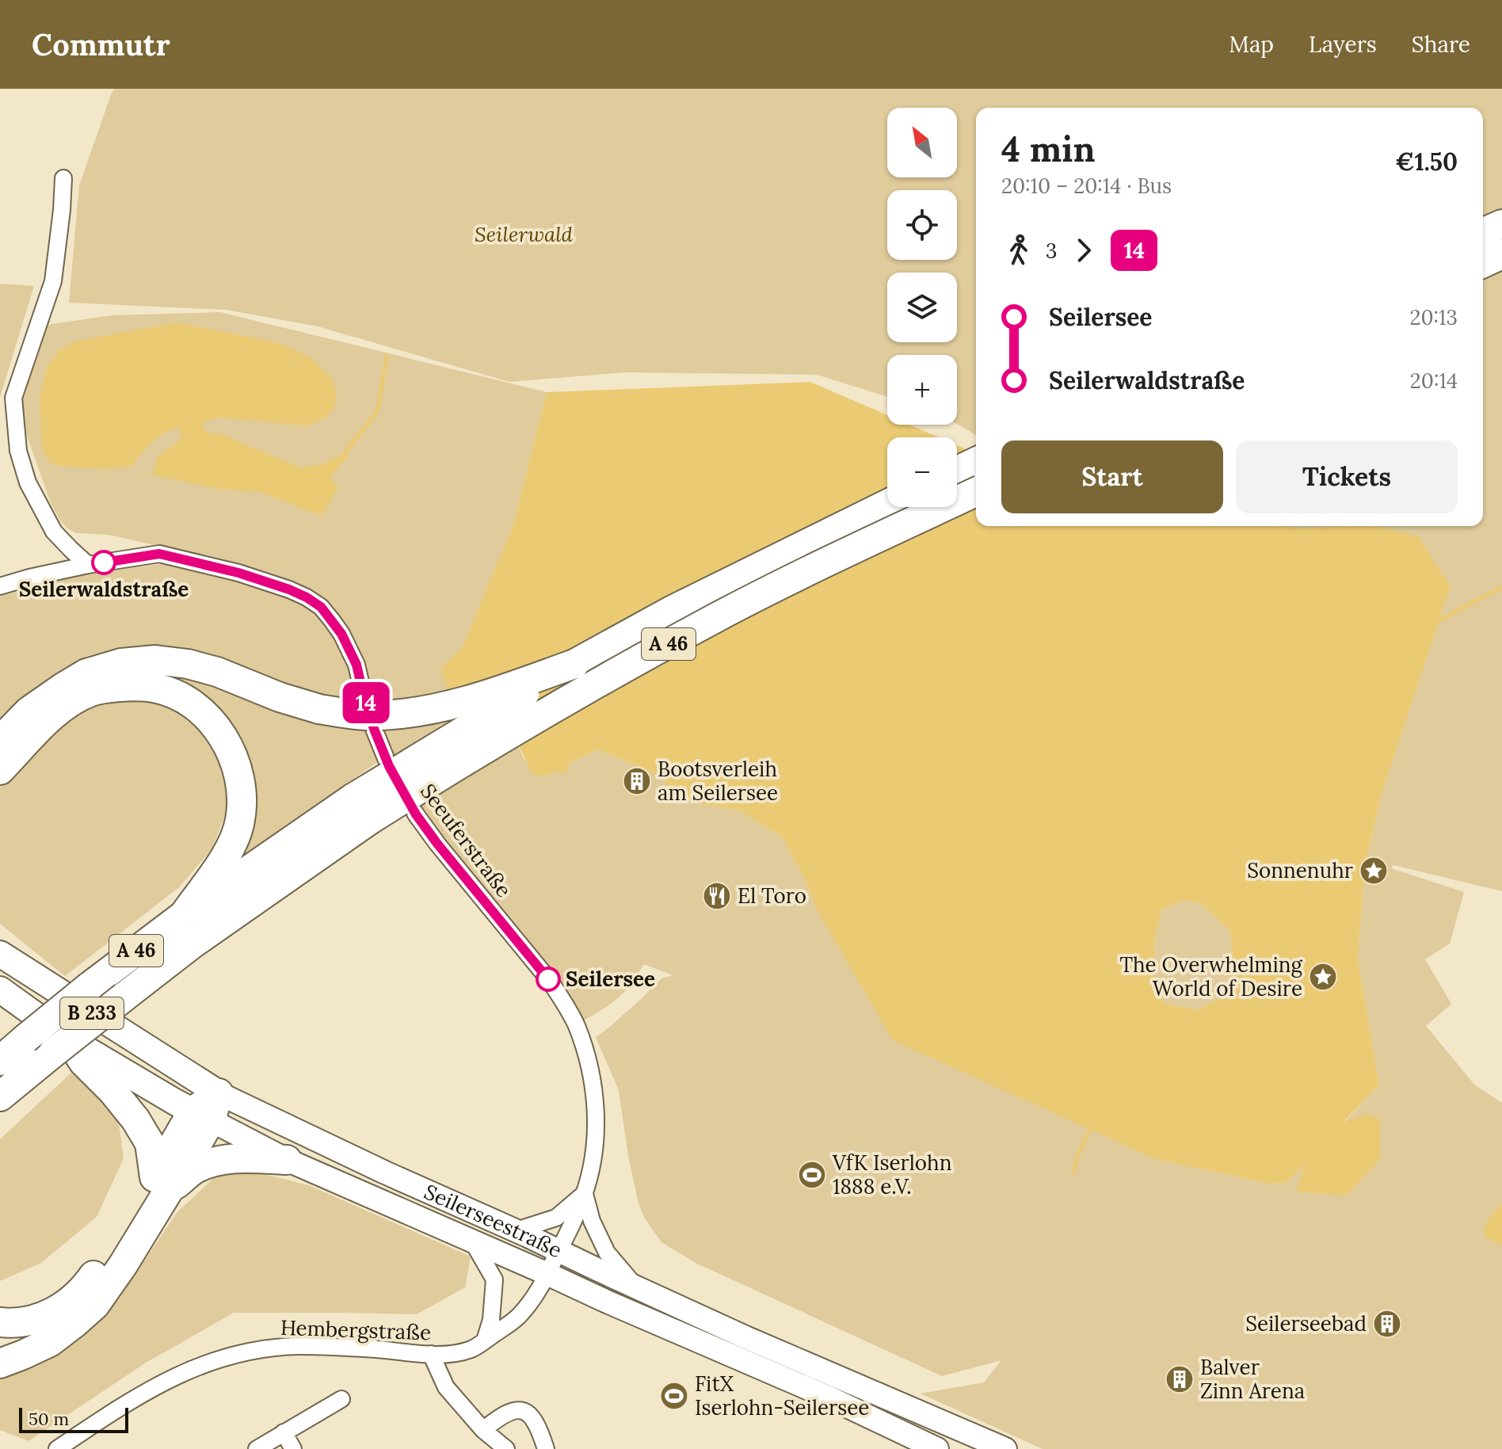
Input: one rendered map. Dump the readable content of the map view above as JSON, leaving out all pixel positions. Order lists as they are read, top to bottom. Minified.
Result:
{"streets":{"highway":["A 46"],"main road":["B 233","Seilerseestraße"],"street":["Seeuferstraße","Hembergstraße"]},"crossings":[["A 46","Seilerseestraße"],["Seeuferstraße","Seilerseestraße"],["Seeuferstraße","Hembergstraße"],["Seilerseestraße","Hembergstraße"]],"parks":["Seilerwald"],"places":{"other":["Seilerwaldstraße","Seilersee"],"building":["Bootsverleih am Seilersee","Seilerseebad","Balver Zinn Arena"],"place":["Sonnenuhr","The Overwhelming World of Desire"],"restaurant":["El Toro"],"sports":["VfK Iserlohn 1888 e.V.","FitX Iserlohn-Seilersee"]},"lines":["bus line 14"],"scale_bar":"50 m","north":"top left","page":{"header":"Commutr","nav":["Map","Layers","Share"],"on_map":"14","map_buttons":["+","−"],"heading":["4 min","20:10 – 20:14 · Bus","€1.50"],"legs":["3","14"],"list":[{"name":"Seilersee","value":"20:13"},{"name":"Seilerwaldstraße","value":"20:14"}],"buttons":["Start","Tickets"],"scale":"50 m"}}
